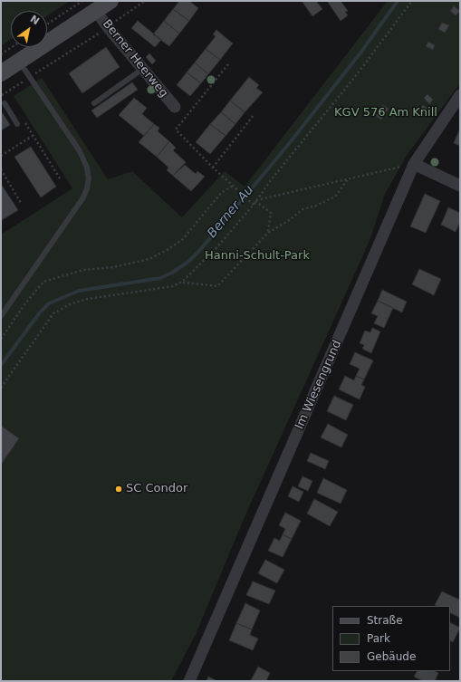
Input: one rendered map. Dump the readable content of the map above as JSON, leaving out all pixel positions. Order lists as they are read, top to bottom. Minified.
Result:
{"streets":{"main road":["Berner Heerweg"],"street":["Im Wiesengrund"]},"water":["Berner Au"],"parks":["KGV 576 Am Knill","Hanni-Schult-Park"],"places":["SC Condor"],"legend":["Straße","Park","Gebäude"],"north":"top right"}
